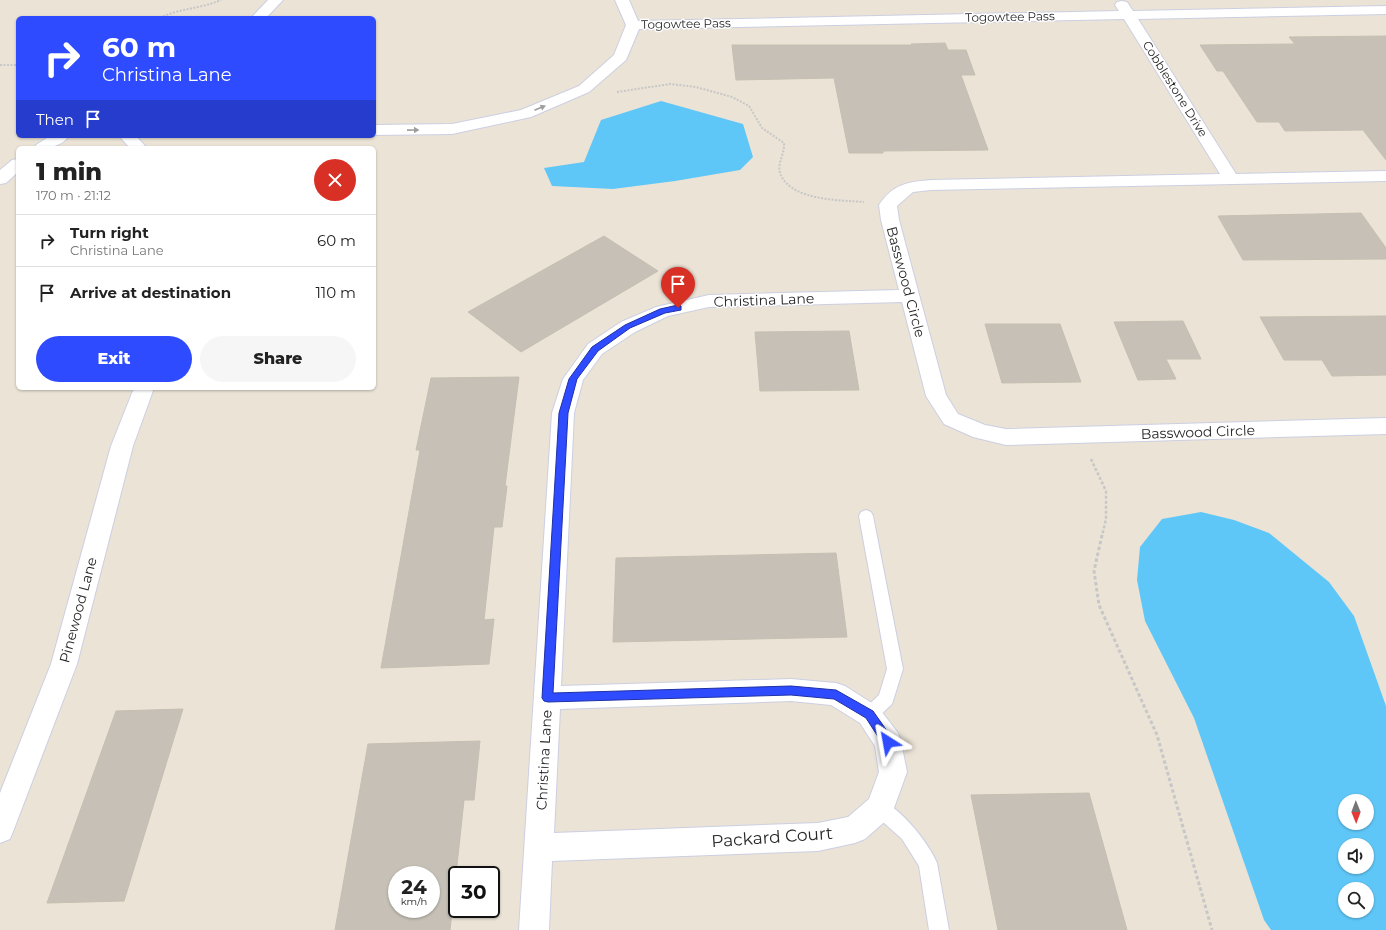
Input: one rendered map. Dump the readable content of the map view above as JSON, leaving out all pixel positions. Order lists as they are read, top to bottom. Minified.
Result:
{"streets":{"street":["Togowtee Pass","Cobblestone Drive","Basswood Circle","Christina Lane","Pinewood Lane","Packard Court"]},"crossings":[["Togowtee Pass","Cobblestone Drive"],["Basswood Circle","Christina Lane"],["Christina Lane","Packard Court"]],"north":"bottom","page":{"turn":["60 m","Christina Lane"],"then":"Then","heading":["1 min","170 m · 21:12"],"list":[{"name":"Turn right","note":"Christina Lane","value":"60 m"},{"name":"Arrive at destination","value":"110 m"}],"buttons":["Exit","Share"],"speed":"24 km/h","limit":"30"}}
